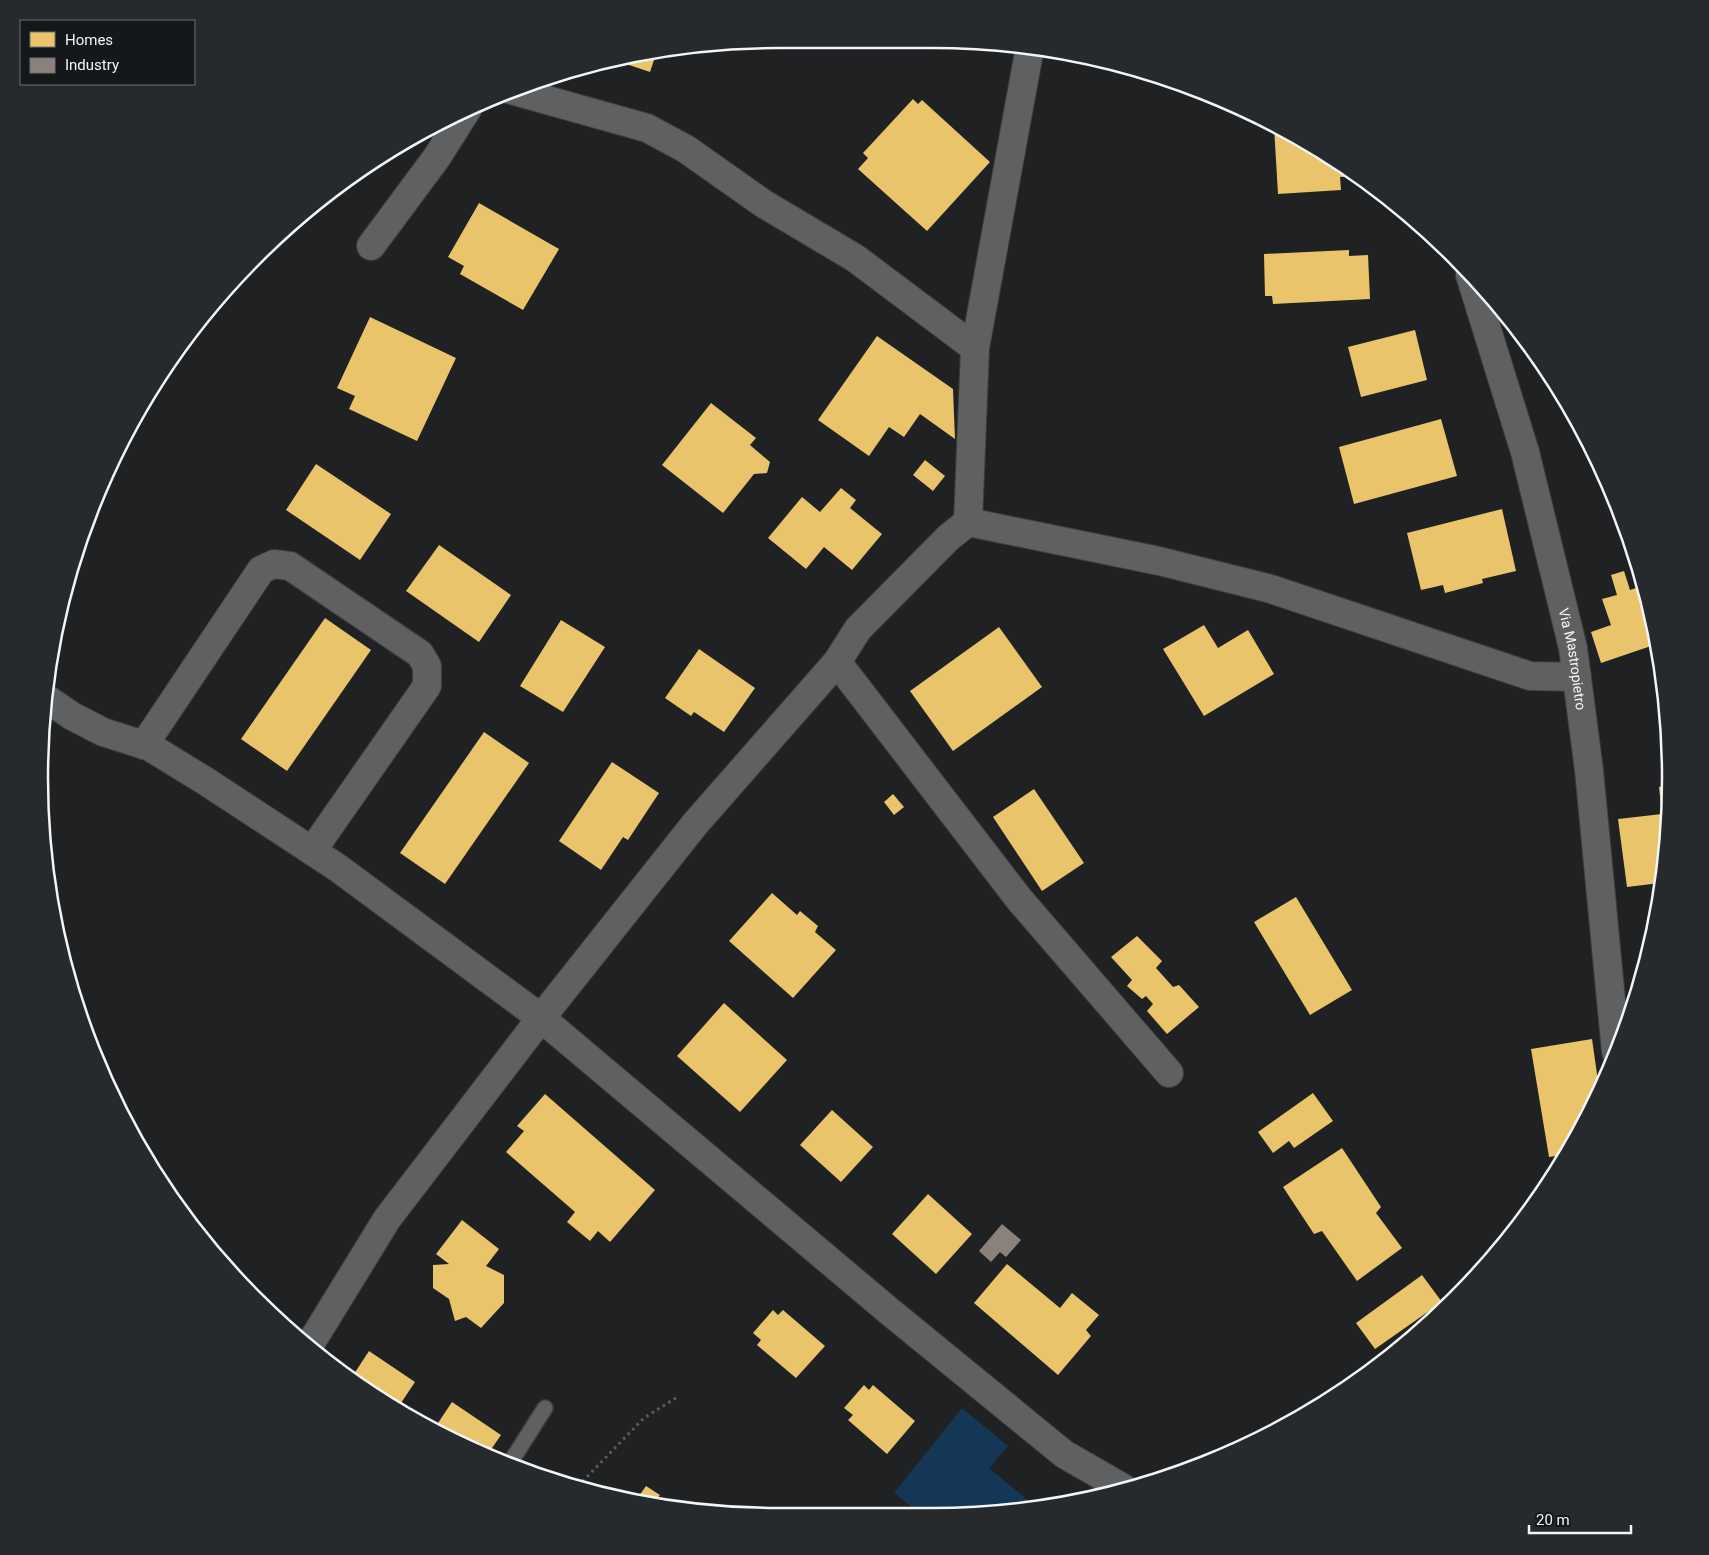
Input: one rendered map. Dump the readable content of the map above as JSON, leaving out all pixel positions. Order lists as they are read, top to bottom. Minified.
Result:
{"streets":{"street":["Via Mastropietro"]},"legend":["Homes","Industry"],"scale_bar":"20 m"}
